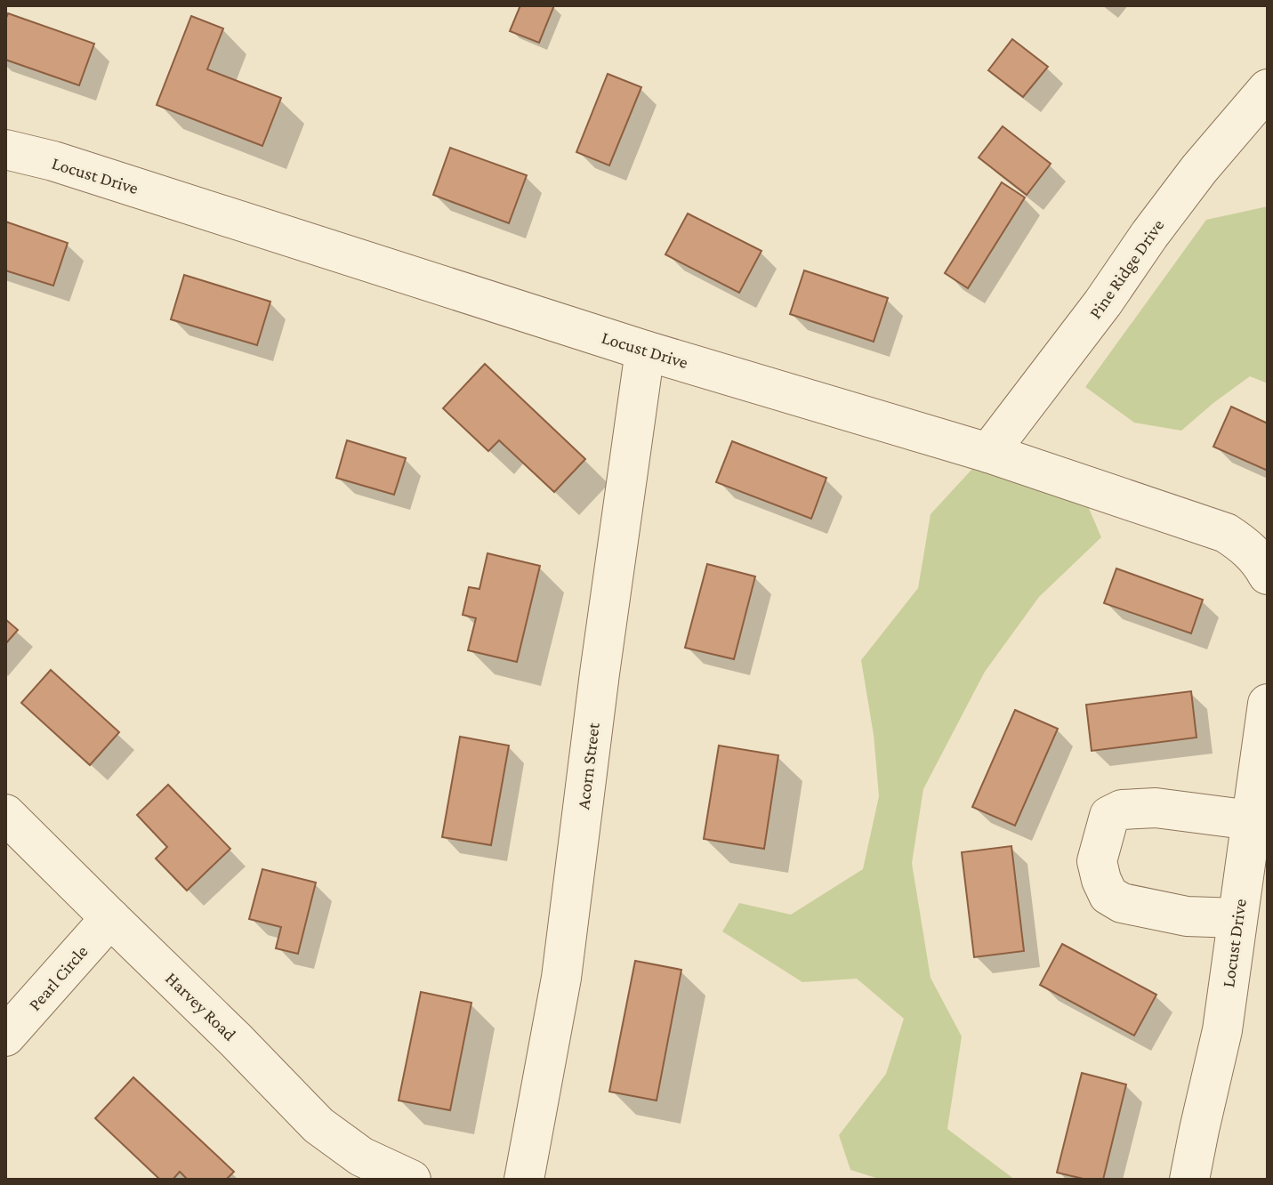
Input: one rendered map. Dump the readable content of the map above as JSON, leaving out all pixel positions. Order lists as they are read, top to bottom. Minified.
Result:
{"streets":{"street":["Locust Drive","Pine Ridge Drive","Acorn Street","Pearl Circle","Harvey Road"]},"crossings":[["Locust Drive","Pine Ridge Drive"],["Locust Drive","Acorn Street"],["Pearl Circle","Harvey Road"]]}
